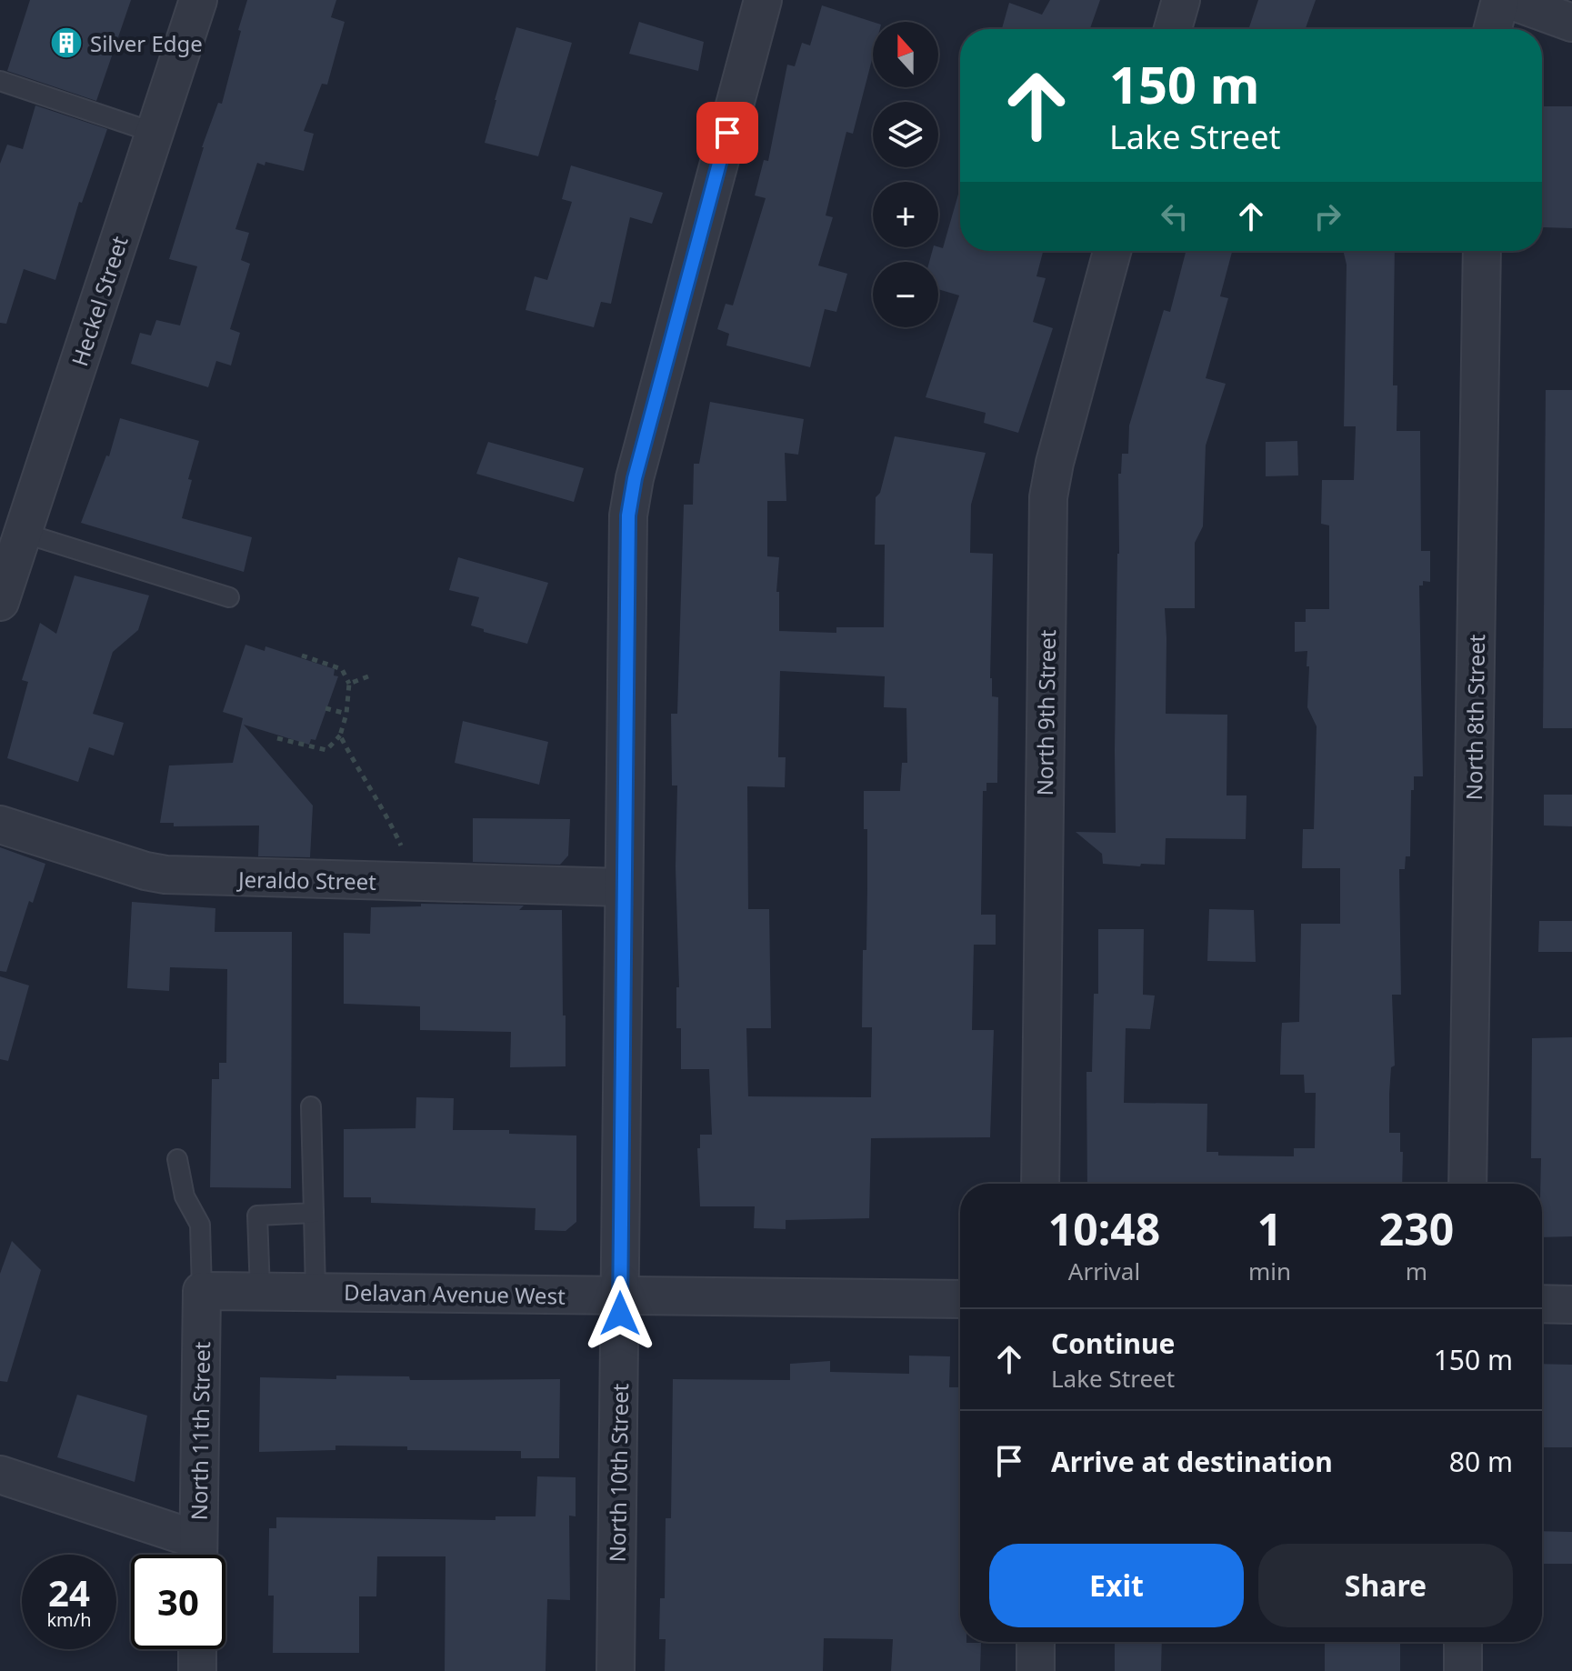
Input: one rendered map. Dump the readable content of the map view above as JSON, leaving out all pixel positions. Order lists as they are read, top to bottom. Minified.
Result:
{"streets":{"street":["Heckel Street","North 9th Street","North 8th Street","Jeraldo Street","Delavan Avenue West","North 11th Street","North 10th Street"]},"crossings":[["Jeraldo Street","North 10th Street"],["Delavan Avenue West","North 11th Street"],["Delavan Avenue West","North 10th Street"]],"places":{"building":["Silver Edge"]},"north":"top","page":{"map_buttons":["+","−"],"turn":["150 m","Lake Street"],"eta":["10:48","Arrival","1","min","230","m"],"list":[{"name":"Continue","note":"Lake Street","value":"150 m"},{"name":"Arrive at destination","value":"80 m"}],"buttons":["Exit","Share"],"speed":"24 km/h","limit":"30"}}
